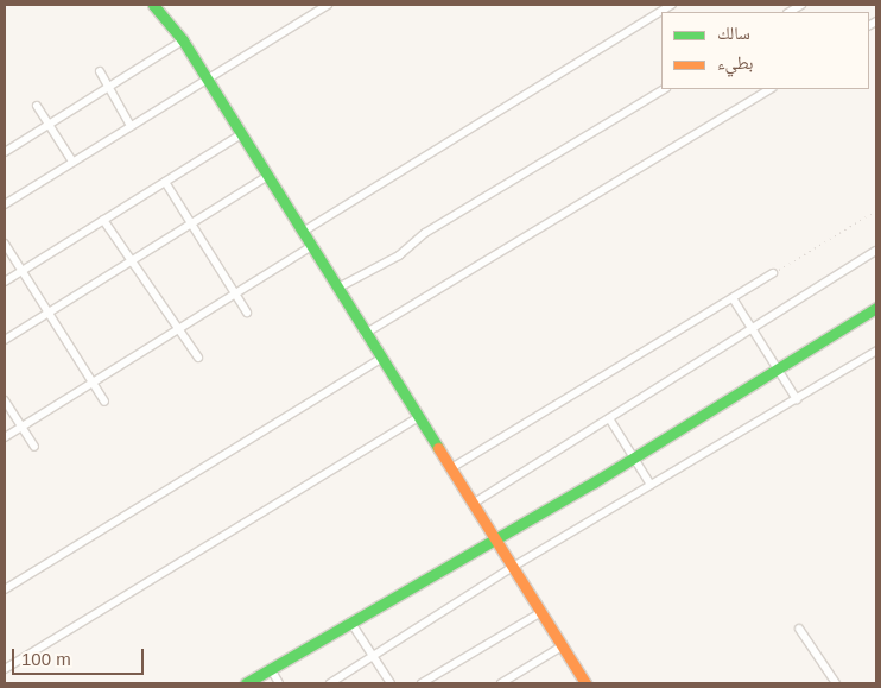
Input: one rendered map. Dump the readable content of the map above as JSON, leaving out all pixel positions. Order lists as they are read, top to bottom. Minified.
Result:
{"legend":["سالك","بطيء"],"scale_bar":"100 m"}
